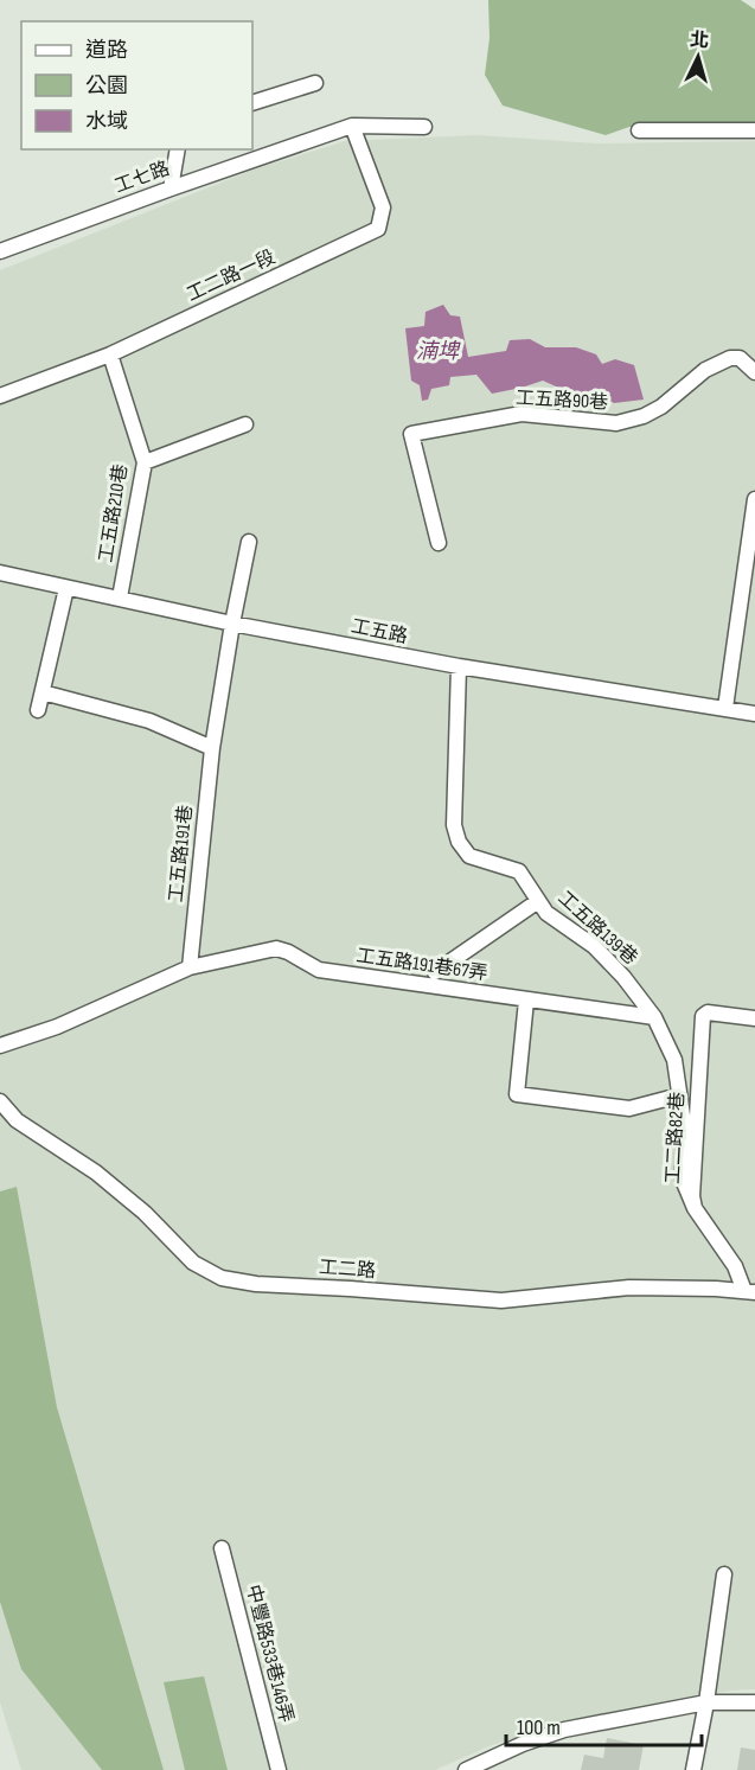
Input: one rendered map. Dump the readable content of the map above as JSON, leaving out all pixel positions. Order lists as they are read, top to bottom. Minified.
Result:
{"streets":{"street":["工七路","工二路一段","工五路90巷","工五路210巷","工五路","工五路191巷","工五路139巷","工五路191巷67弄","工二路82巷","工二路","中豐路533巷146弄"]},"crossings":[["工七路","工二路一段"],["工二路一段","工五路210巷"],["工五路210巷","工五路"],["工五路","工五路191巷"],["工五路","工五路139巷"],["工五路191巷","工五路191巷67弄"],["工五路139巷","工五路191巷67弄"],["工五路139巷","工二路82巷"],["工二路82巷","工二路"]],"water":["湳埤"],"legend":["道路","公園","水域"],"scale_bar":"100 m","north":"top"}
